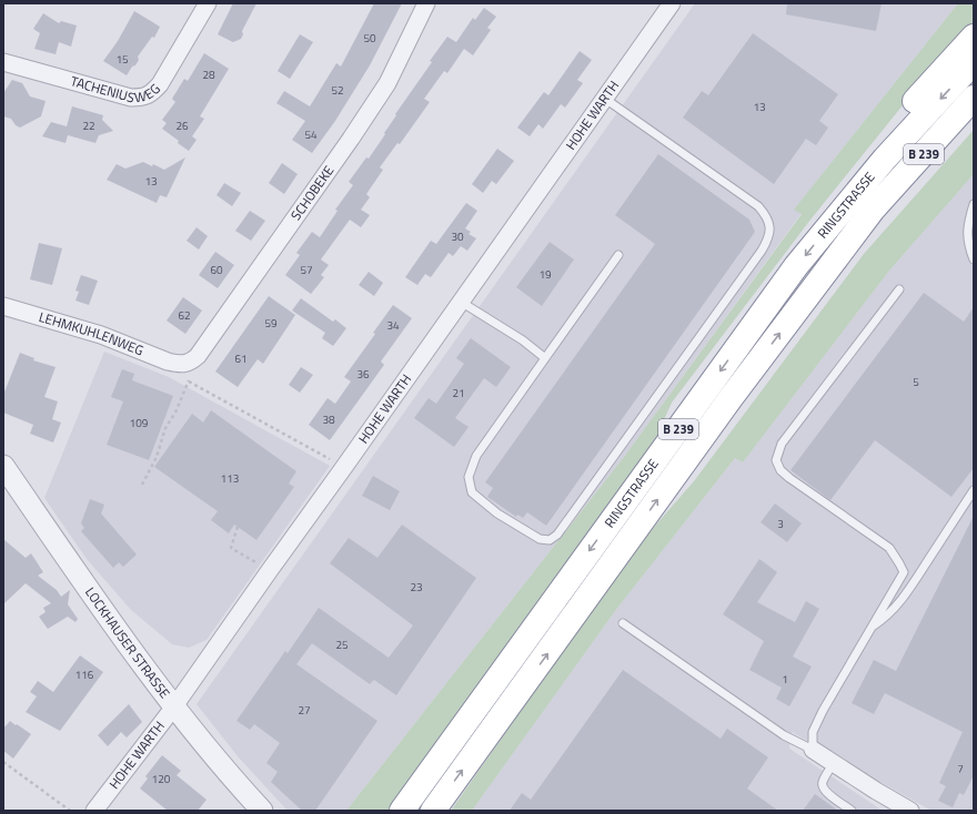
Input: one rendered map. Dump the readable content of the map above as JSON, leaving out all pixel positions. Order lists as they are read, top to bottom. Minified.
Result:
{"streets":{"highway":["B 239","RINGSTRASSE"],"street":["TACHENIUSWEG","HOHE WARTH","SCHOBEKE","LEHMKUHLENWEG","LOCKHAUSER STRASSE"]},"crossings":[["HOHE WARTH","LOCKHAUSER STRASSE"],["SCHOBEKE","LEHMKUHLENWEG"]],"house_numbers":["50","15","28","52","13","22","26","54","13","30","60","57","19","62","59","34","61","36","5","21","38","109","113","3","23","25","116","1","27","7","120"]}
